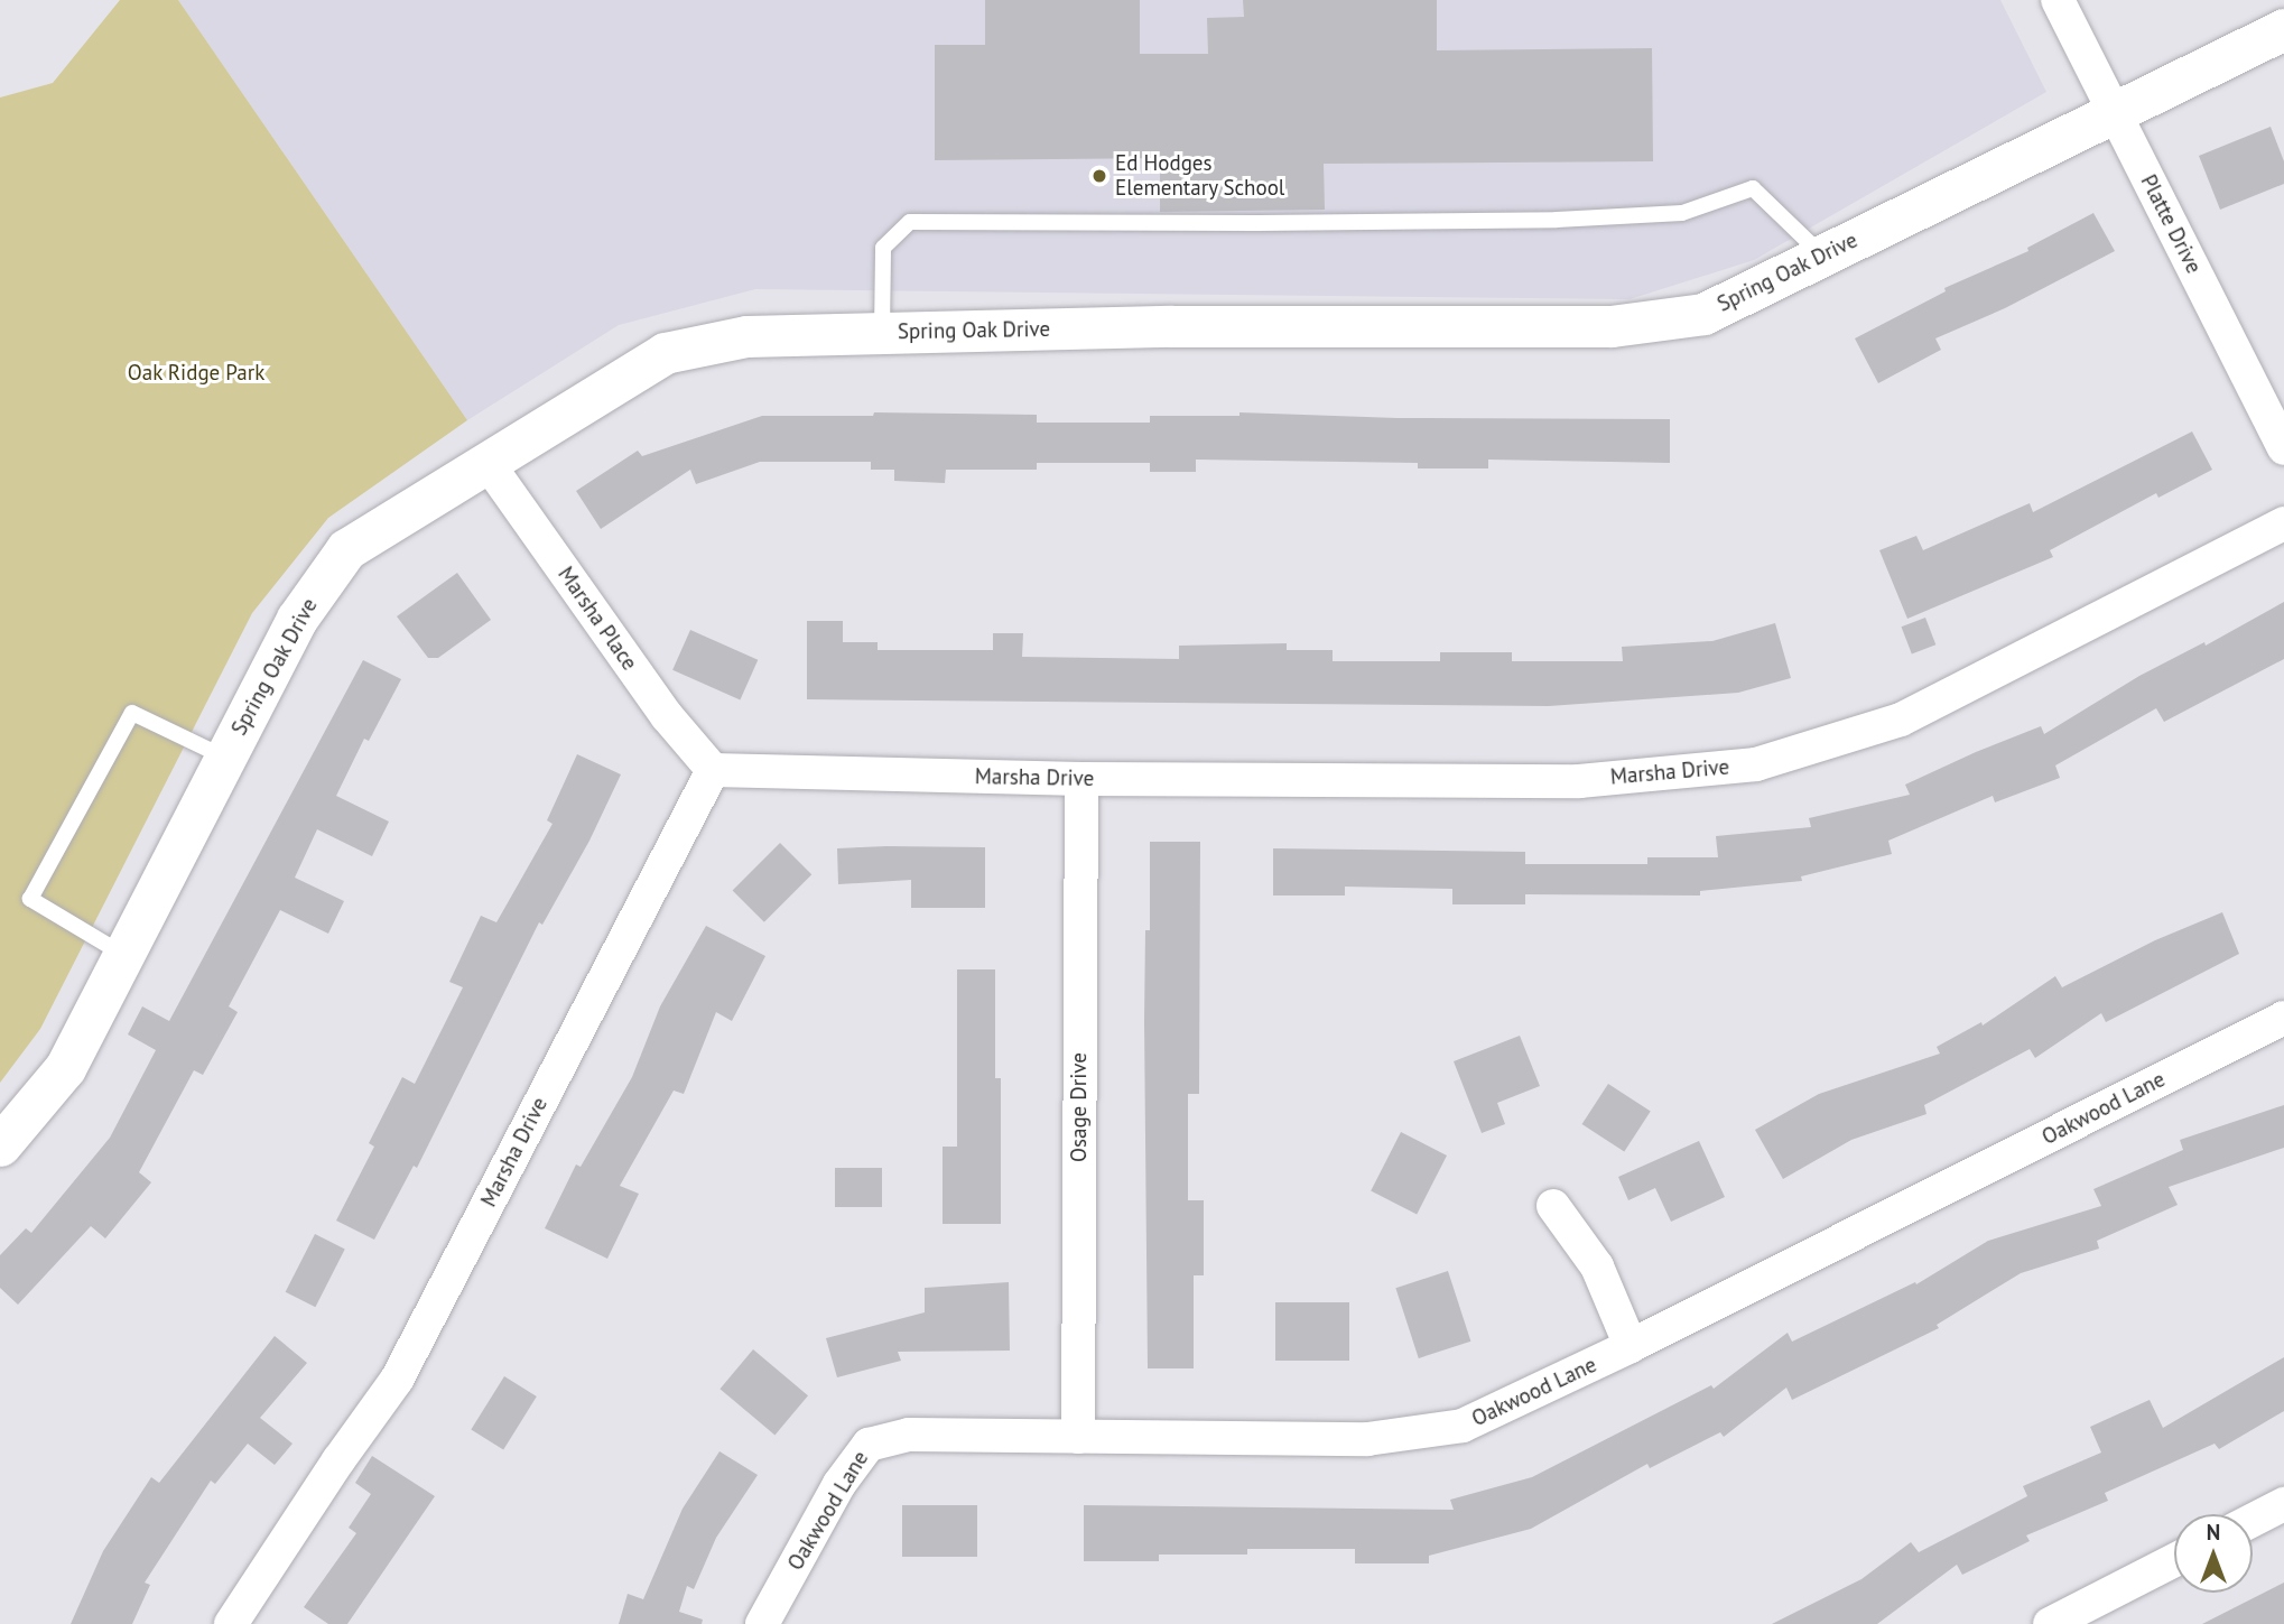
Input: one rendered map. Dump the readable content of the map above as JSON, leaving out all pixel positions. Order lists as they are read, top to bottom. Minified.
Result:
{"streets":{"street":["Platte Drive","Spring Oak Drive","Marsha Place","Marsha Drive","Osage Drive","Oakwood Lane"]},"crossings":[["Platte Drive","Spring Oak Drive"],["Spring Oak Drive","Marsha Place"],["Marsha Place","Marsha Drive"],["Marsha Drive","Osage Drive"],["Osage Drive","Oakwood Lane"]],"parks":["Oak Ridge Park"],"places":["Ed Hodges Elementary School"],"north":"top"}
